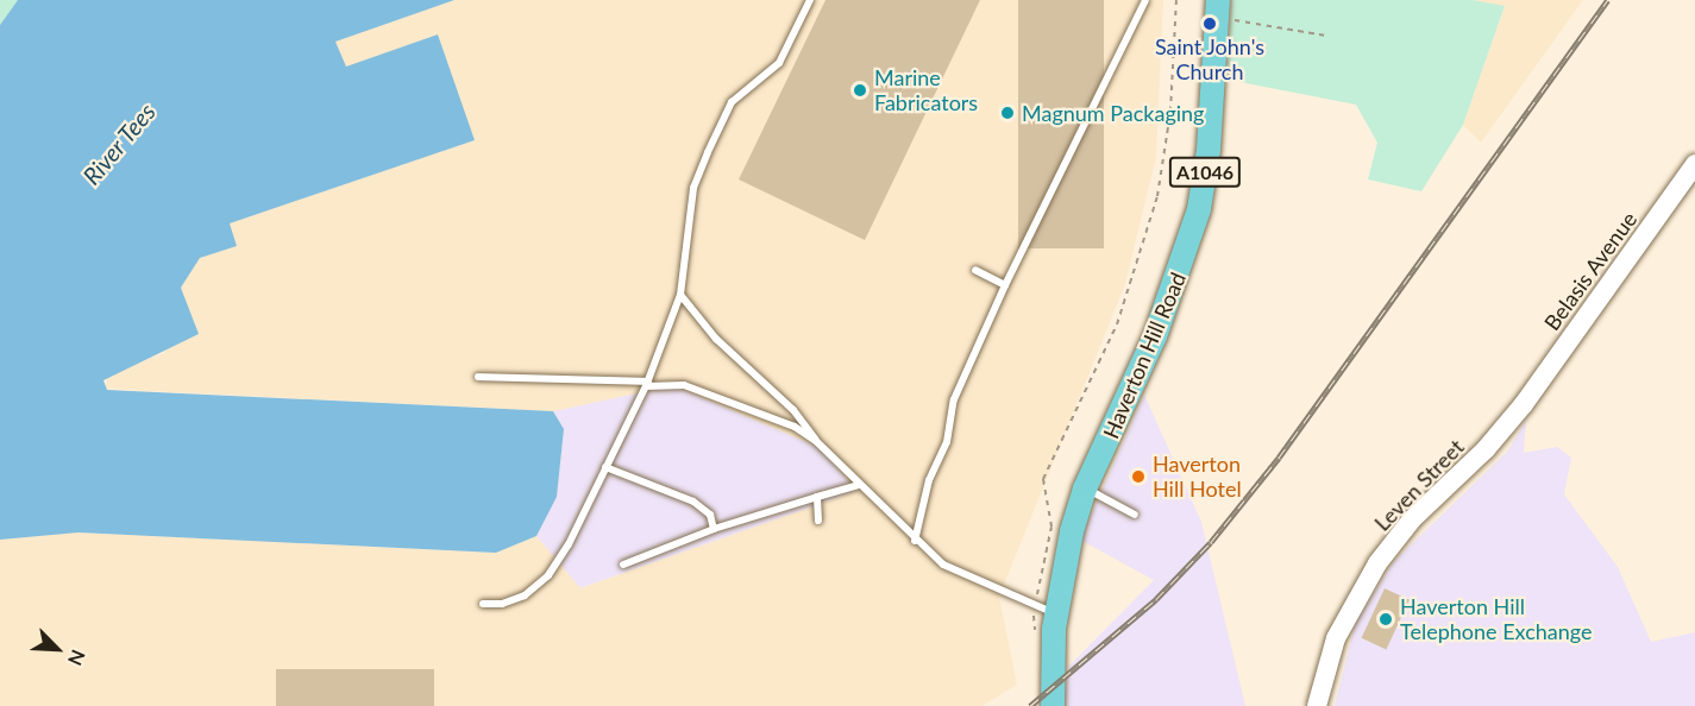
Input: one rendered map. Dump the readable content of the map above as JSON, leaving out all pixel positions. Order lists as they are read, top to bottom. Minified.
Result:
{"streets":{"main road":["A1046","Belasis Avenue","Haverton Hill Road","Leven Street"]},"crossings":[["Belasis Avenue","Leven Street"]],"water":["River Tees"],"places":["Saint John's Church","Marine Fabricators","Magnum Packaging","Haverton Hill Hotel","Haverton Hill Telephone Exchange"],"north":"bottom right"}
